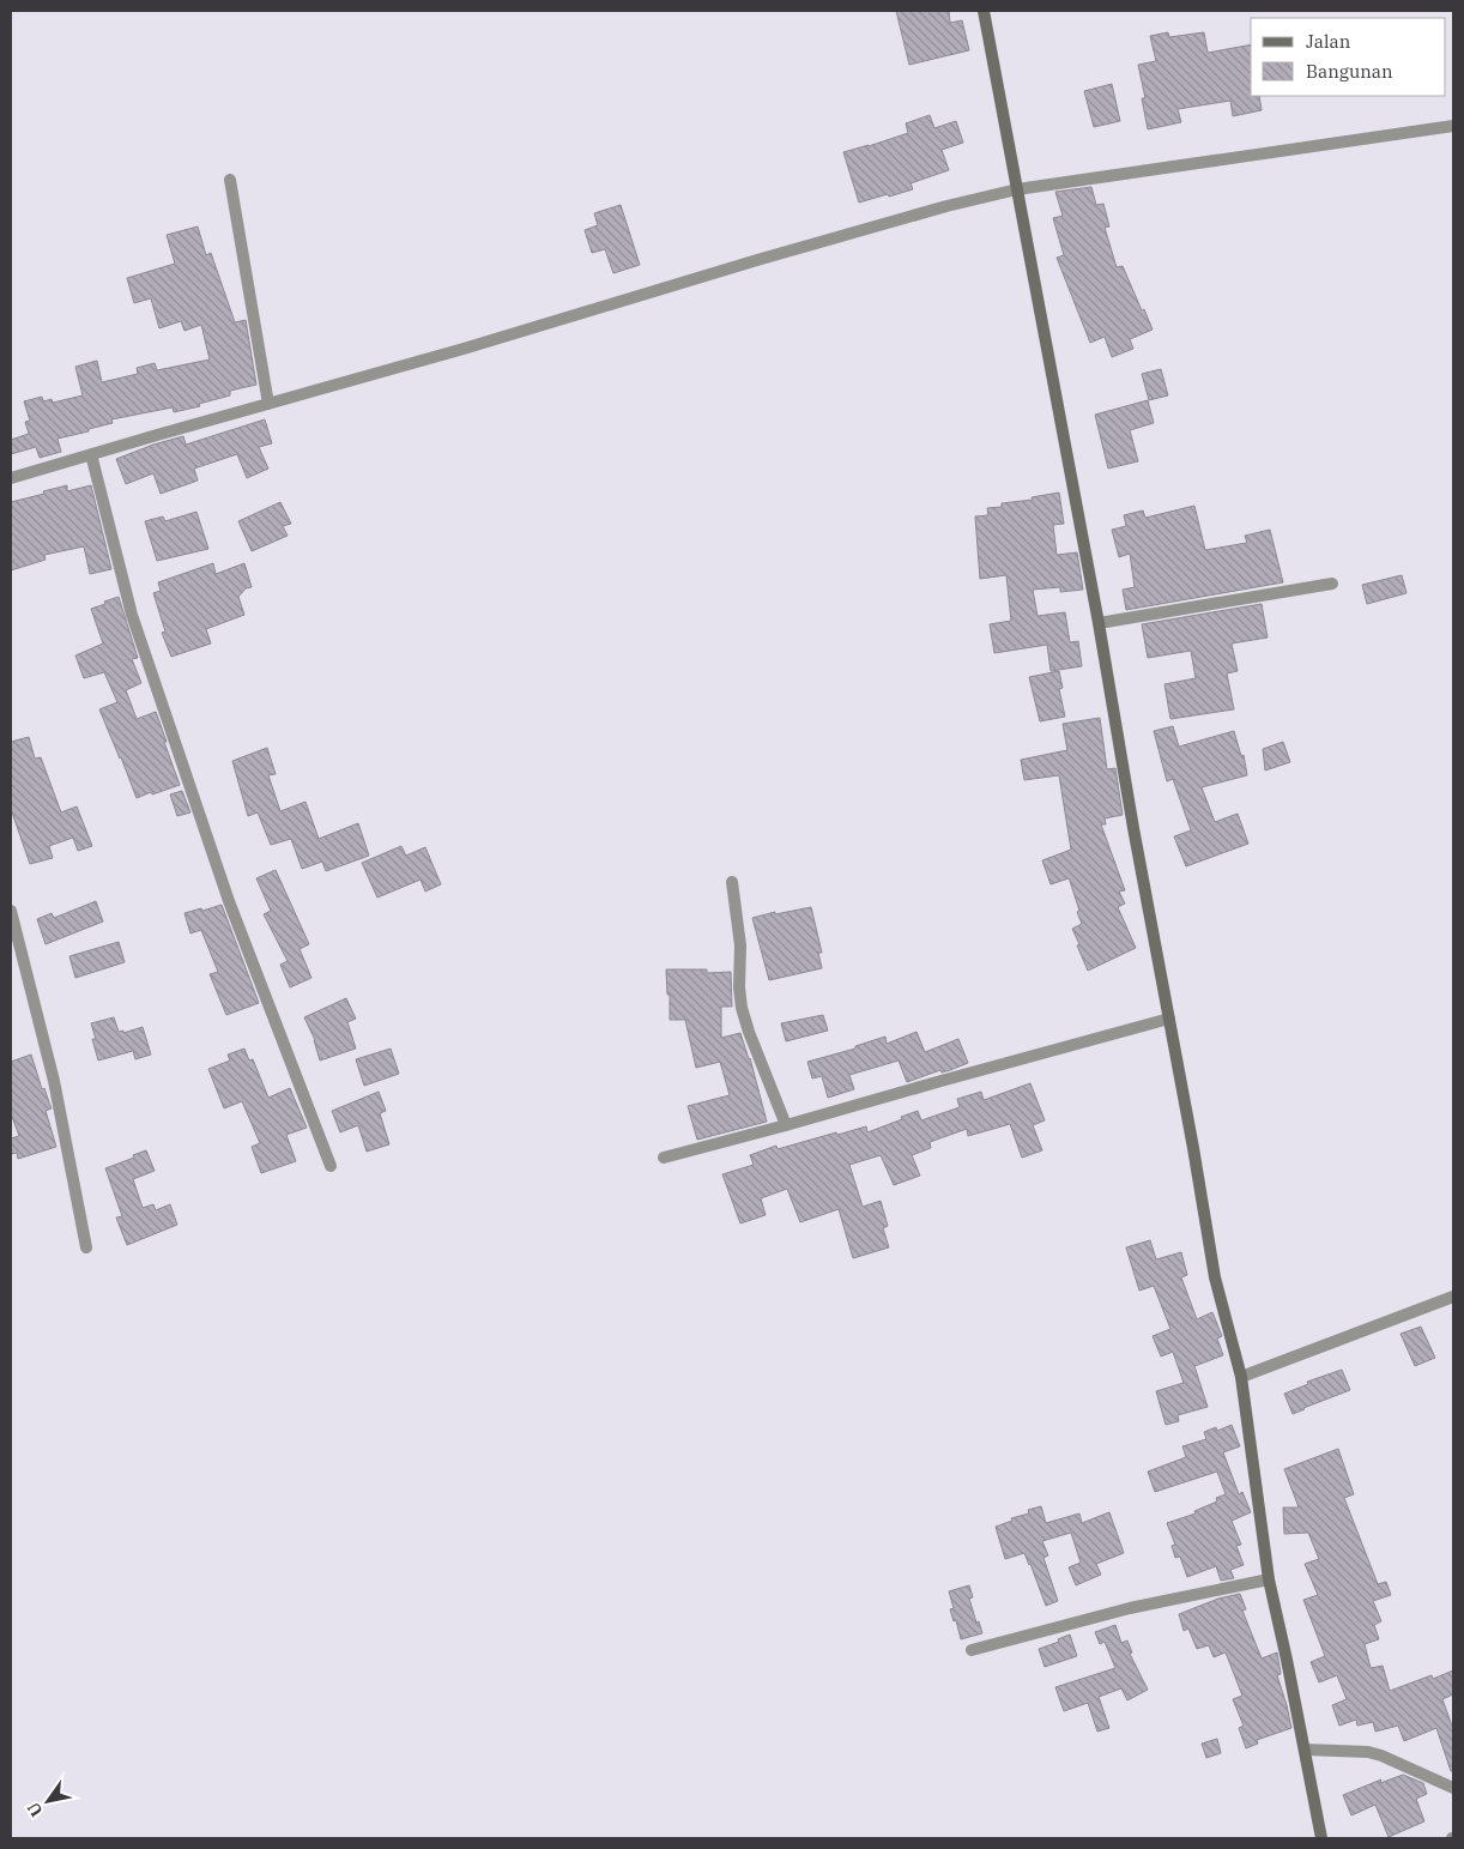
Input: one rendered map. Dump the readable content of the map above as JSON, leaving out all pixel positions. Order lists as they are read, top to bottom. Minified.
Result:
{"legend":["Jalan","Bangunan"],"north":"bottom left"}
